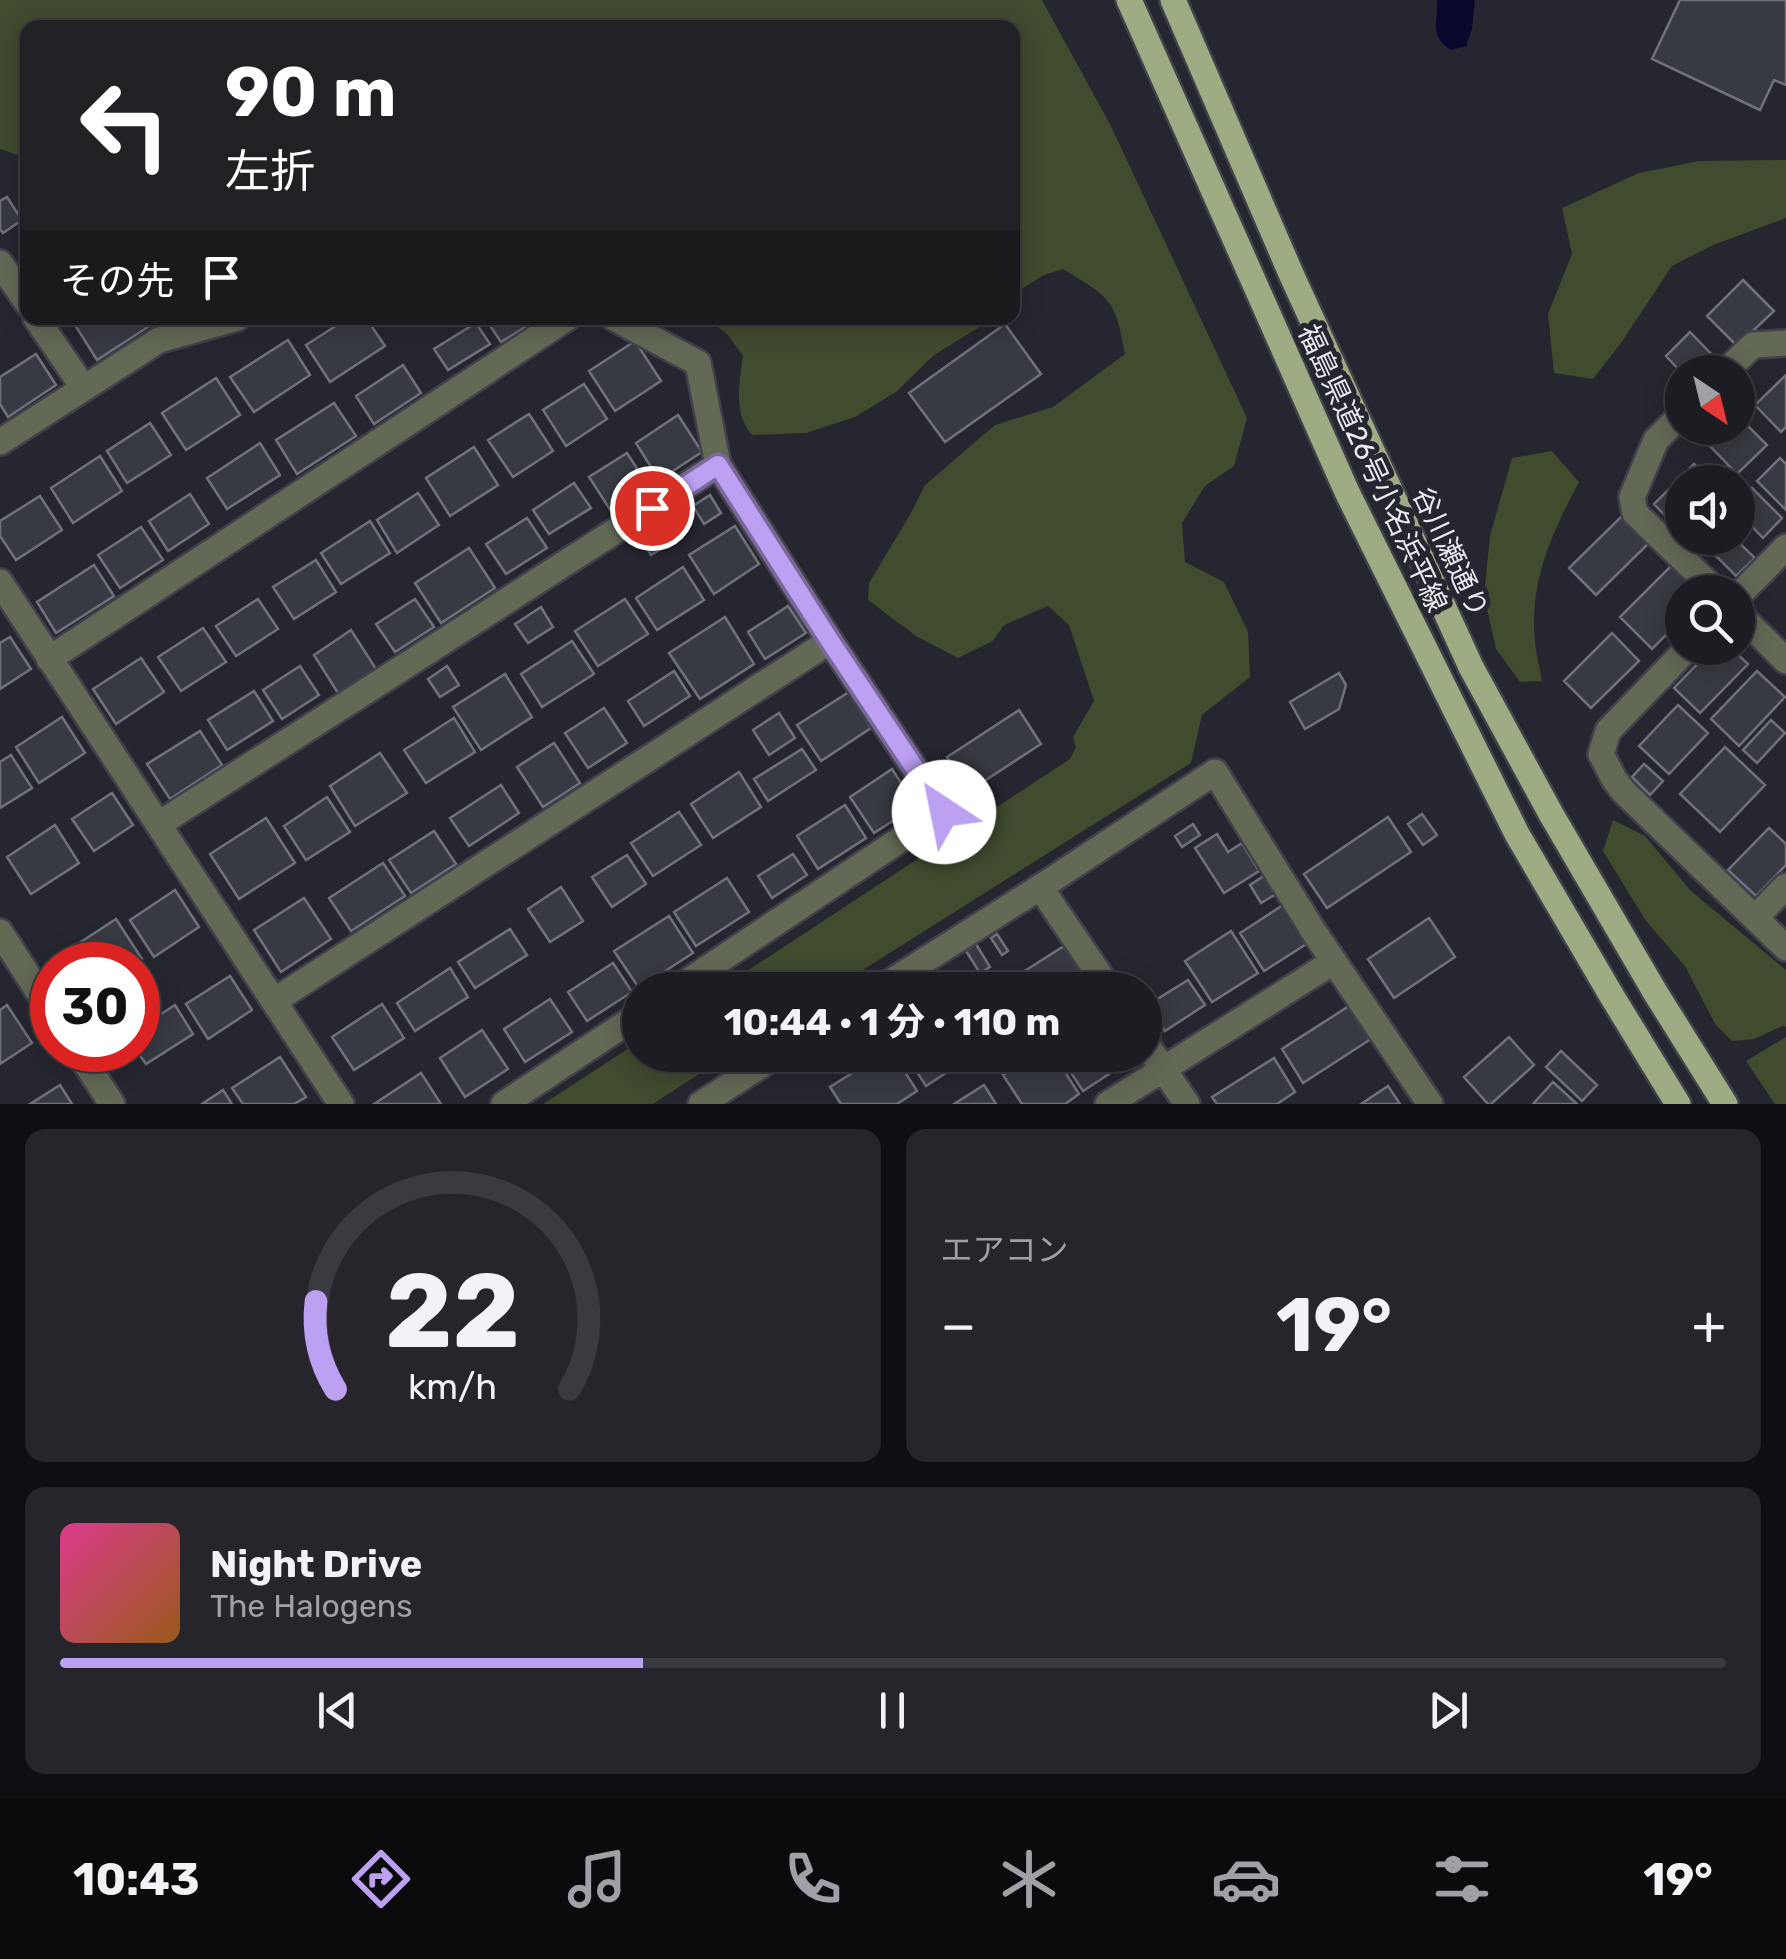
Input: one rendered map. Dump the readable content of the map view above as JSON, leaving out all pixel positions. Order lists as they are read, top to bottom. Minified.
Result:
{"streets":{"main road":["福島県道26号小名浜平線","谷川瀬通り"]},"north":"bottom right","page":{"turn":["90 m","左折"],"then":"その先","limit":"30","trip":"10:44 · 1 分 · 110 m","tile":"エアコン","heat":["−","19°","+"],"song":["Night Drive","The Halogens"],"tabs":["10:43","19°"],"gauge":["22","km/h"]}}
